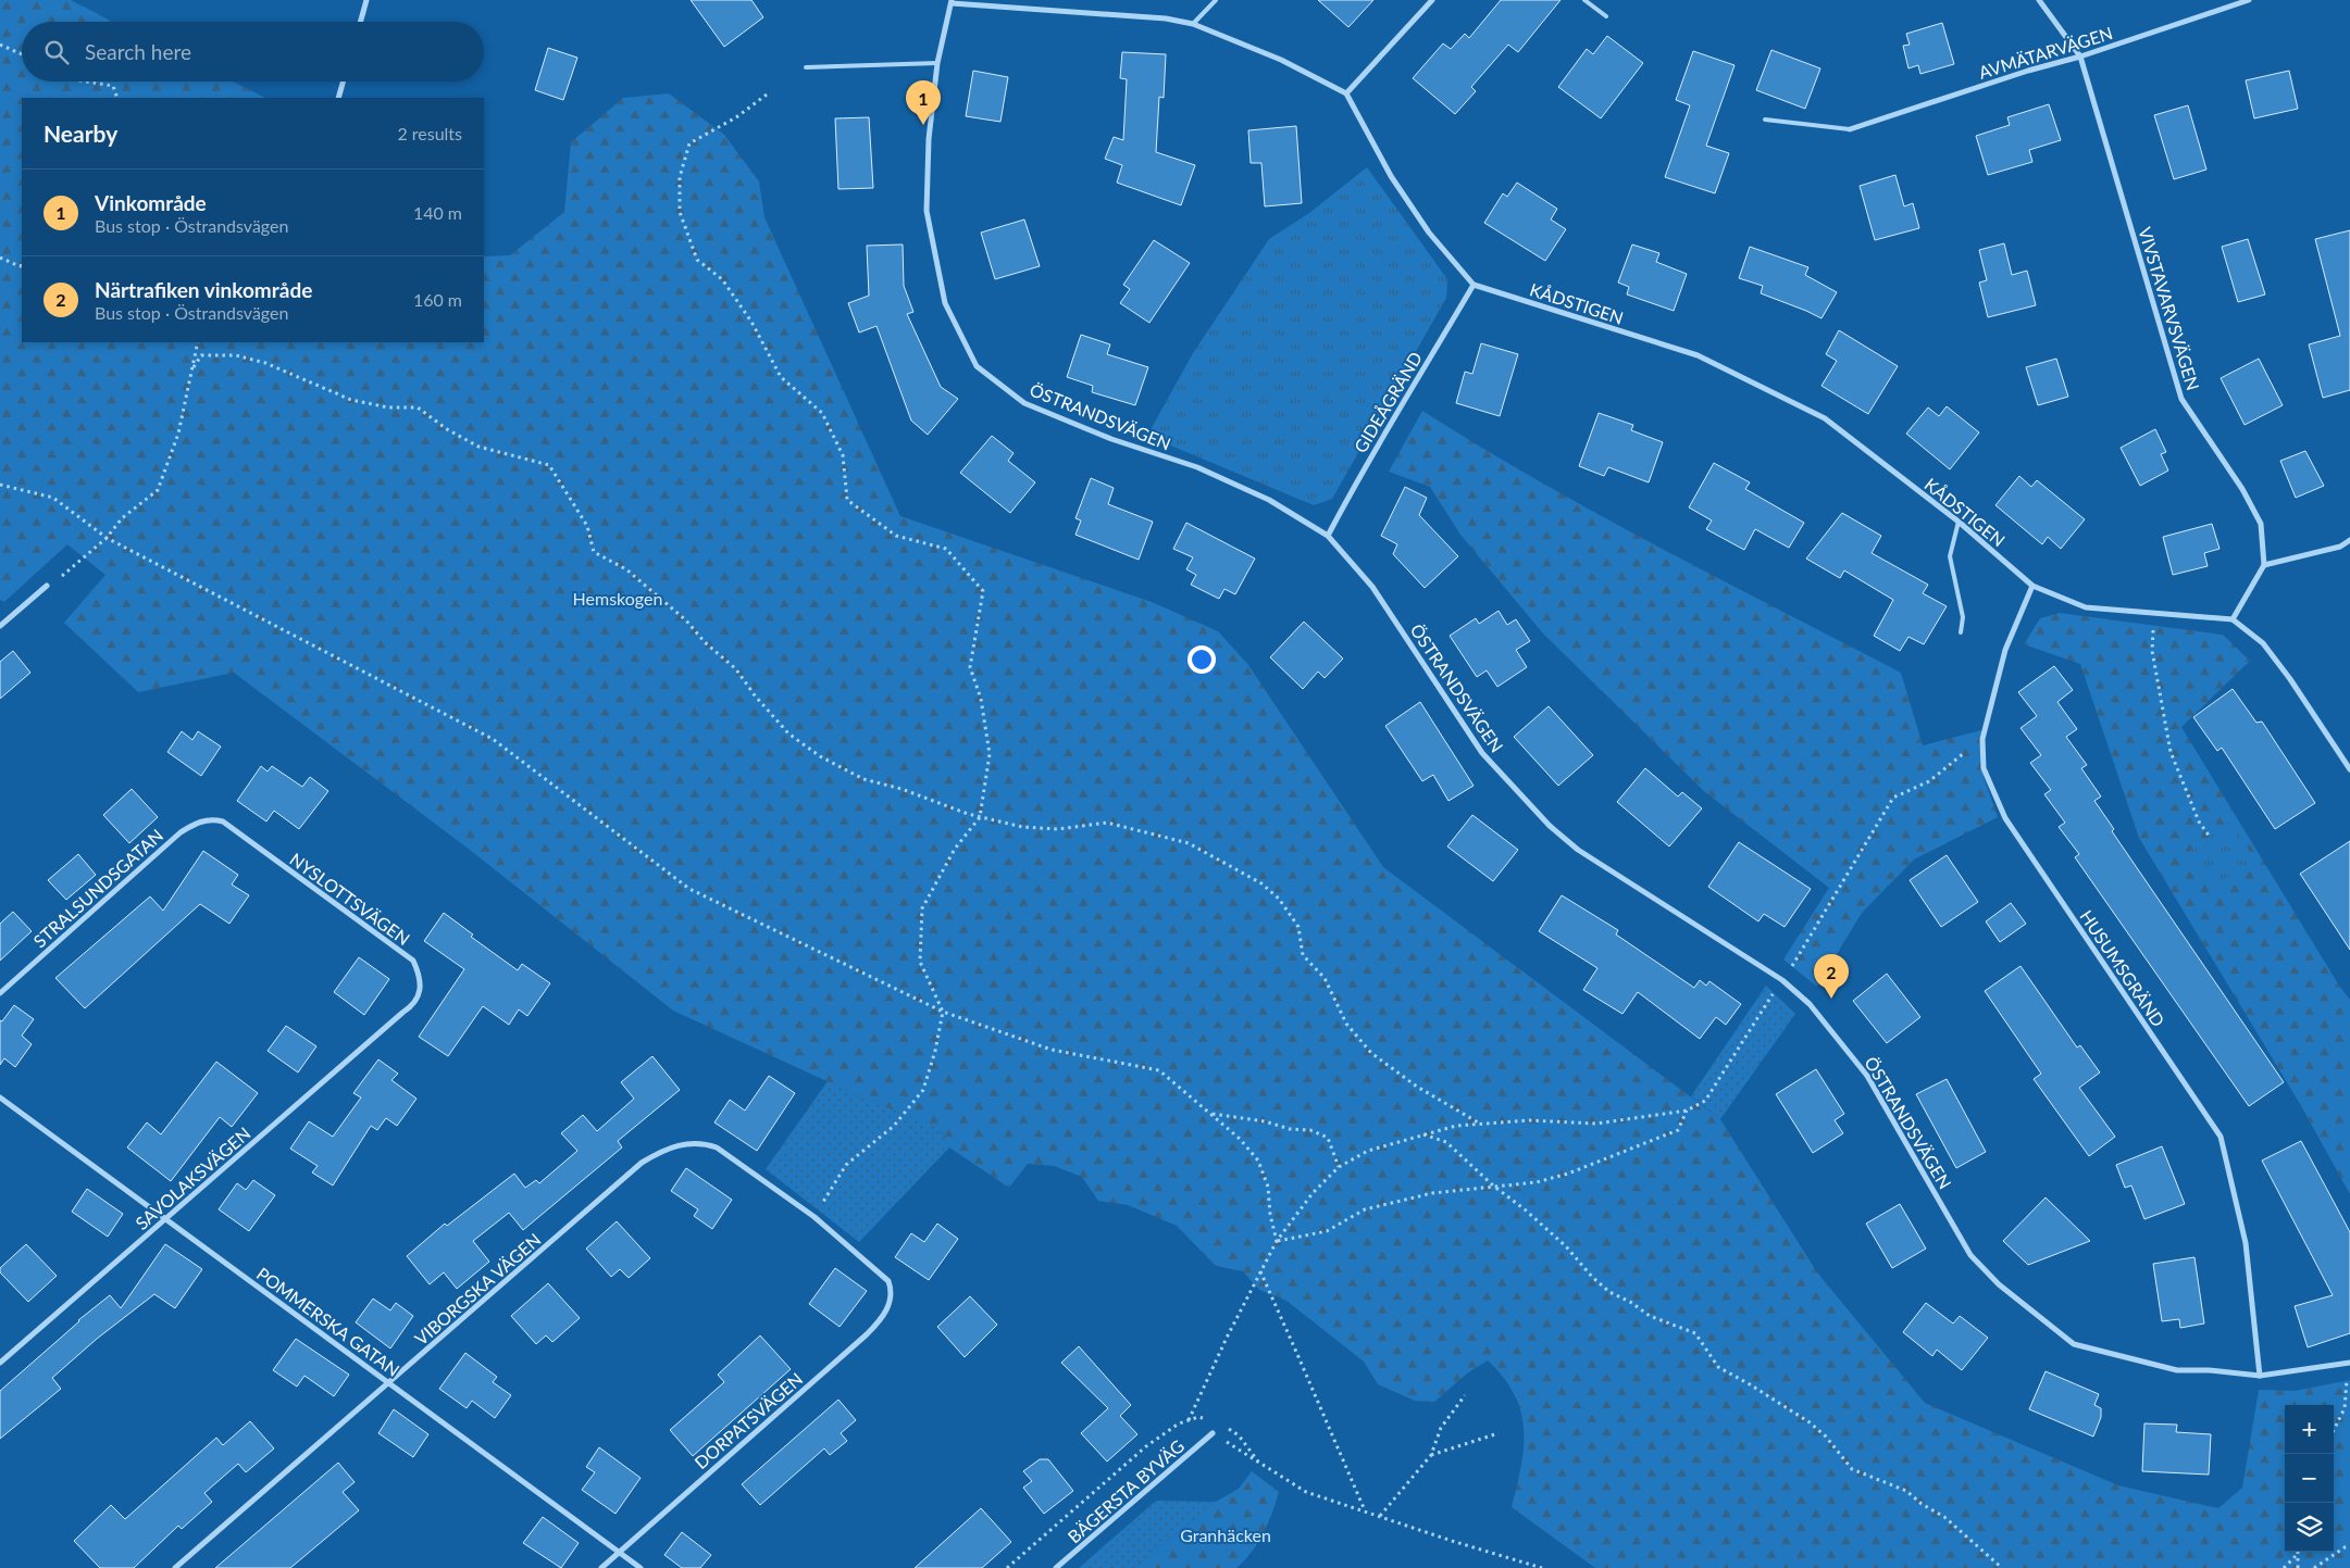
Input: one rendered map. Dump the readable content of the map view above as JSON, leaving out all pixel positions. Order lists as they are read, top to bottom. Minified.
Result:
{"streets":{"street":["AVMÄTARVÄGEN","KÅDSTIGEN","VIVSTAVARVSVÄGEN","GIDEÅGRÄND","ÖSTRANDSVÄGEN","STRALSUNDSGATAN","NYSLOTTSVÄGEN","HUSUMSGRÄND","SAVOLAKSVÄGEN","VIBORGSKA VÄGEN","POMMERSKA GATAN","DORPATSVÄGEN","BÄGERSTA BYVÄG"]},"crossings":[["AVMÄTARVÄGEN","VIVSTAVARVSVÄGEN"],["KÅDSTIGEN","GIDEÅGRÄND"],["KÅDSTIGEN","HUSUMSGRÄND"],["GIDEÅGRÄND","ÖSTRANDSVÄGEN"],["ÖSTRANDSVÄGEN","HUSUMSGRÄND"],["STRALSUNDSGATAN","NYSLOTTSVÄGEN"],["NYSLOTTSVÄGEN","SAVOLAKSVÄGEN"],["SAVOLAKSVÄGEN","POMMERSKA GATAN"],["VIBORGSKA VÄGEN","POMMERSKA GATAN"],["VIBORGSKA VÄGEN","DORPATSVÄGEN"],["POMMERSKA GATAN","DORPATSVÄGEN"]],"parks":["Hemskogen","Granhäcken"],"page":{"search":"Search here","pins":["1","2"],"heading":["Nearby","2 results"],"list":[{"mark":"1","name":"Vinkområde","note":"Bus stop · Östrandsvägen","value":"140 m"},{"mark":"2","name":"Närtrafiken vinkområde","note":"Bus stop · Östrandsvägen","value":"160 m"}],"map_buttons":["+","−"]}}
